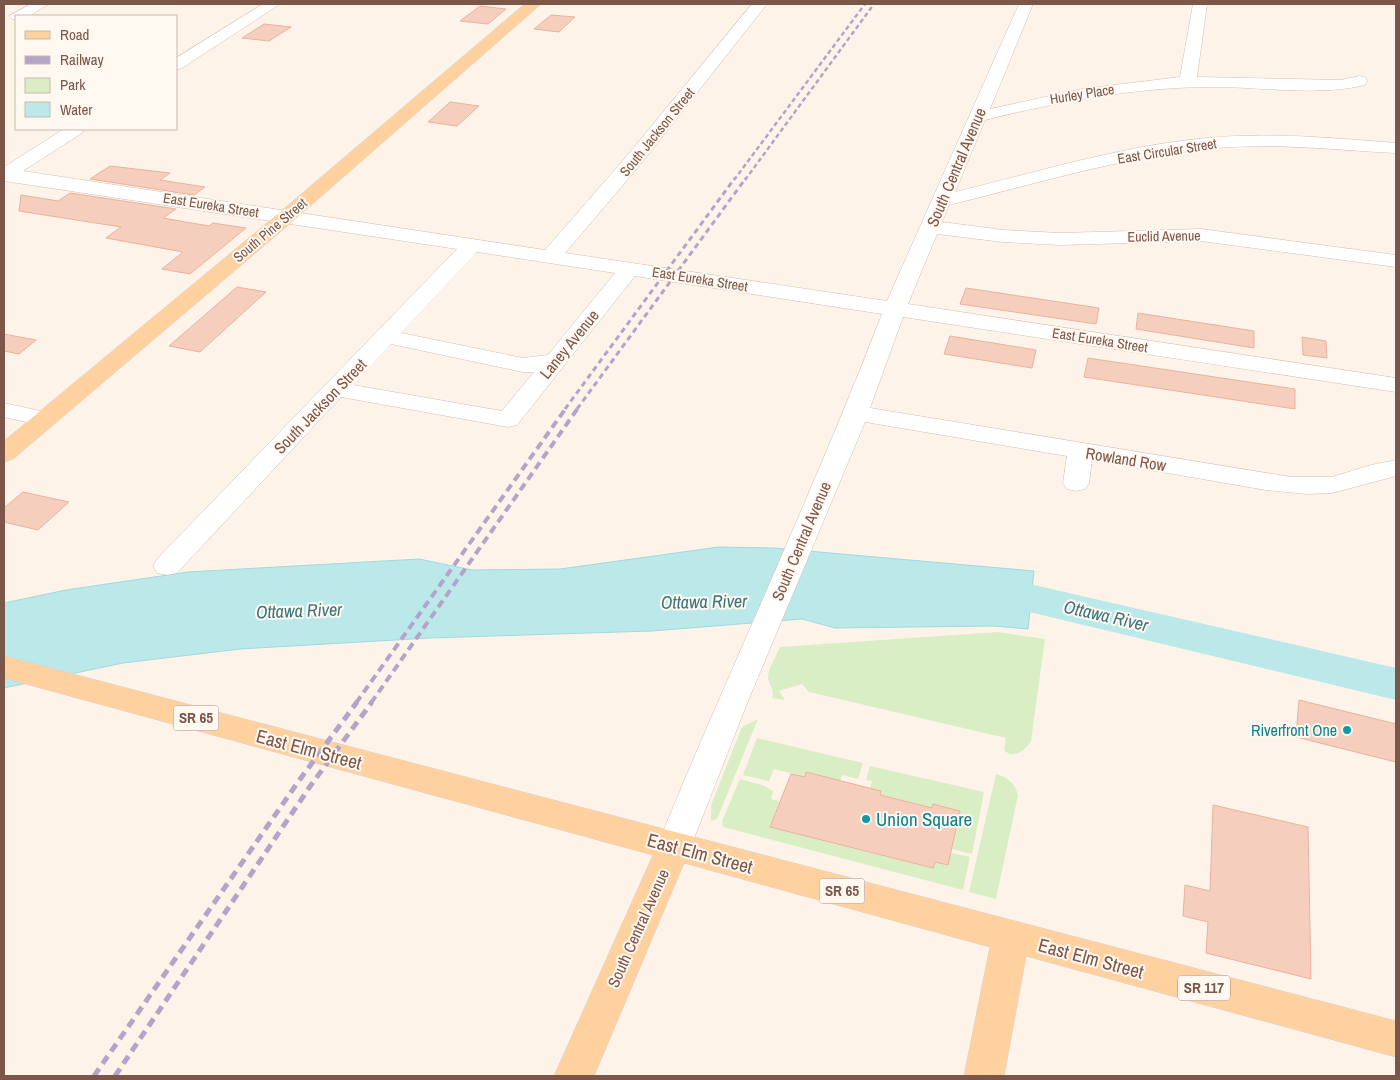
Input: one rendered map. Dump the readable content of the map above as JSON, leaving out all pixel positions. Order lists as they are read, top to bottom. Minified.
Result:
{"streets":{"main road":["South Central Avenue","South Pine Street","SR 65","East Elm Street","SR 117"],"street":["Hurley Place","South Jackson Street","East Circular Street","East Eureka Street","Euclid Avenue","Laney Avenue","Rowland Row"]},"crossings":[["Hurley Place","South Central Avenue"],["South Jackson Street","East Eureka Street"],["South Jackson Street","Laney Avenue"],["East Circular Street","South Central Avenue"],["South Central Avenue","East Eureka Street"],["South Central Avenue","Euclid Avenue"],["South Central Avenue","Rowland Row"],["South Central Avenue","East Elm Street"],["East Eureka Street","South Pine Street"],["East Eureka Street","Laney Avenue"]],"water":["Ottawa River"],"places":["Riverfront One","Union Square"],"legend":["Road","Railway","Park","Water"]}
